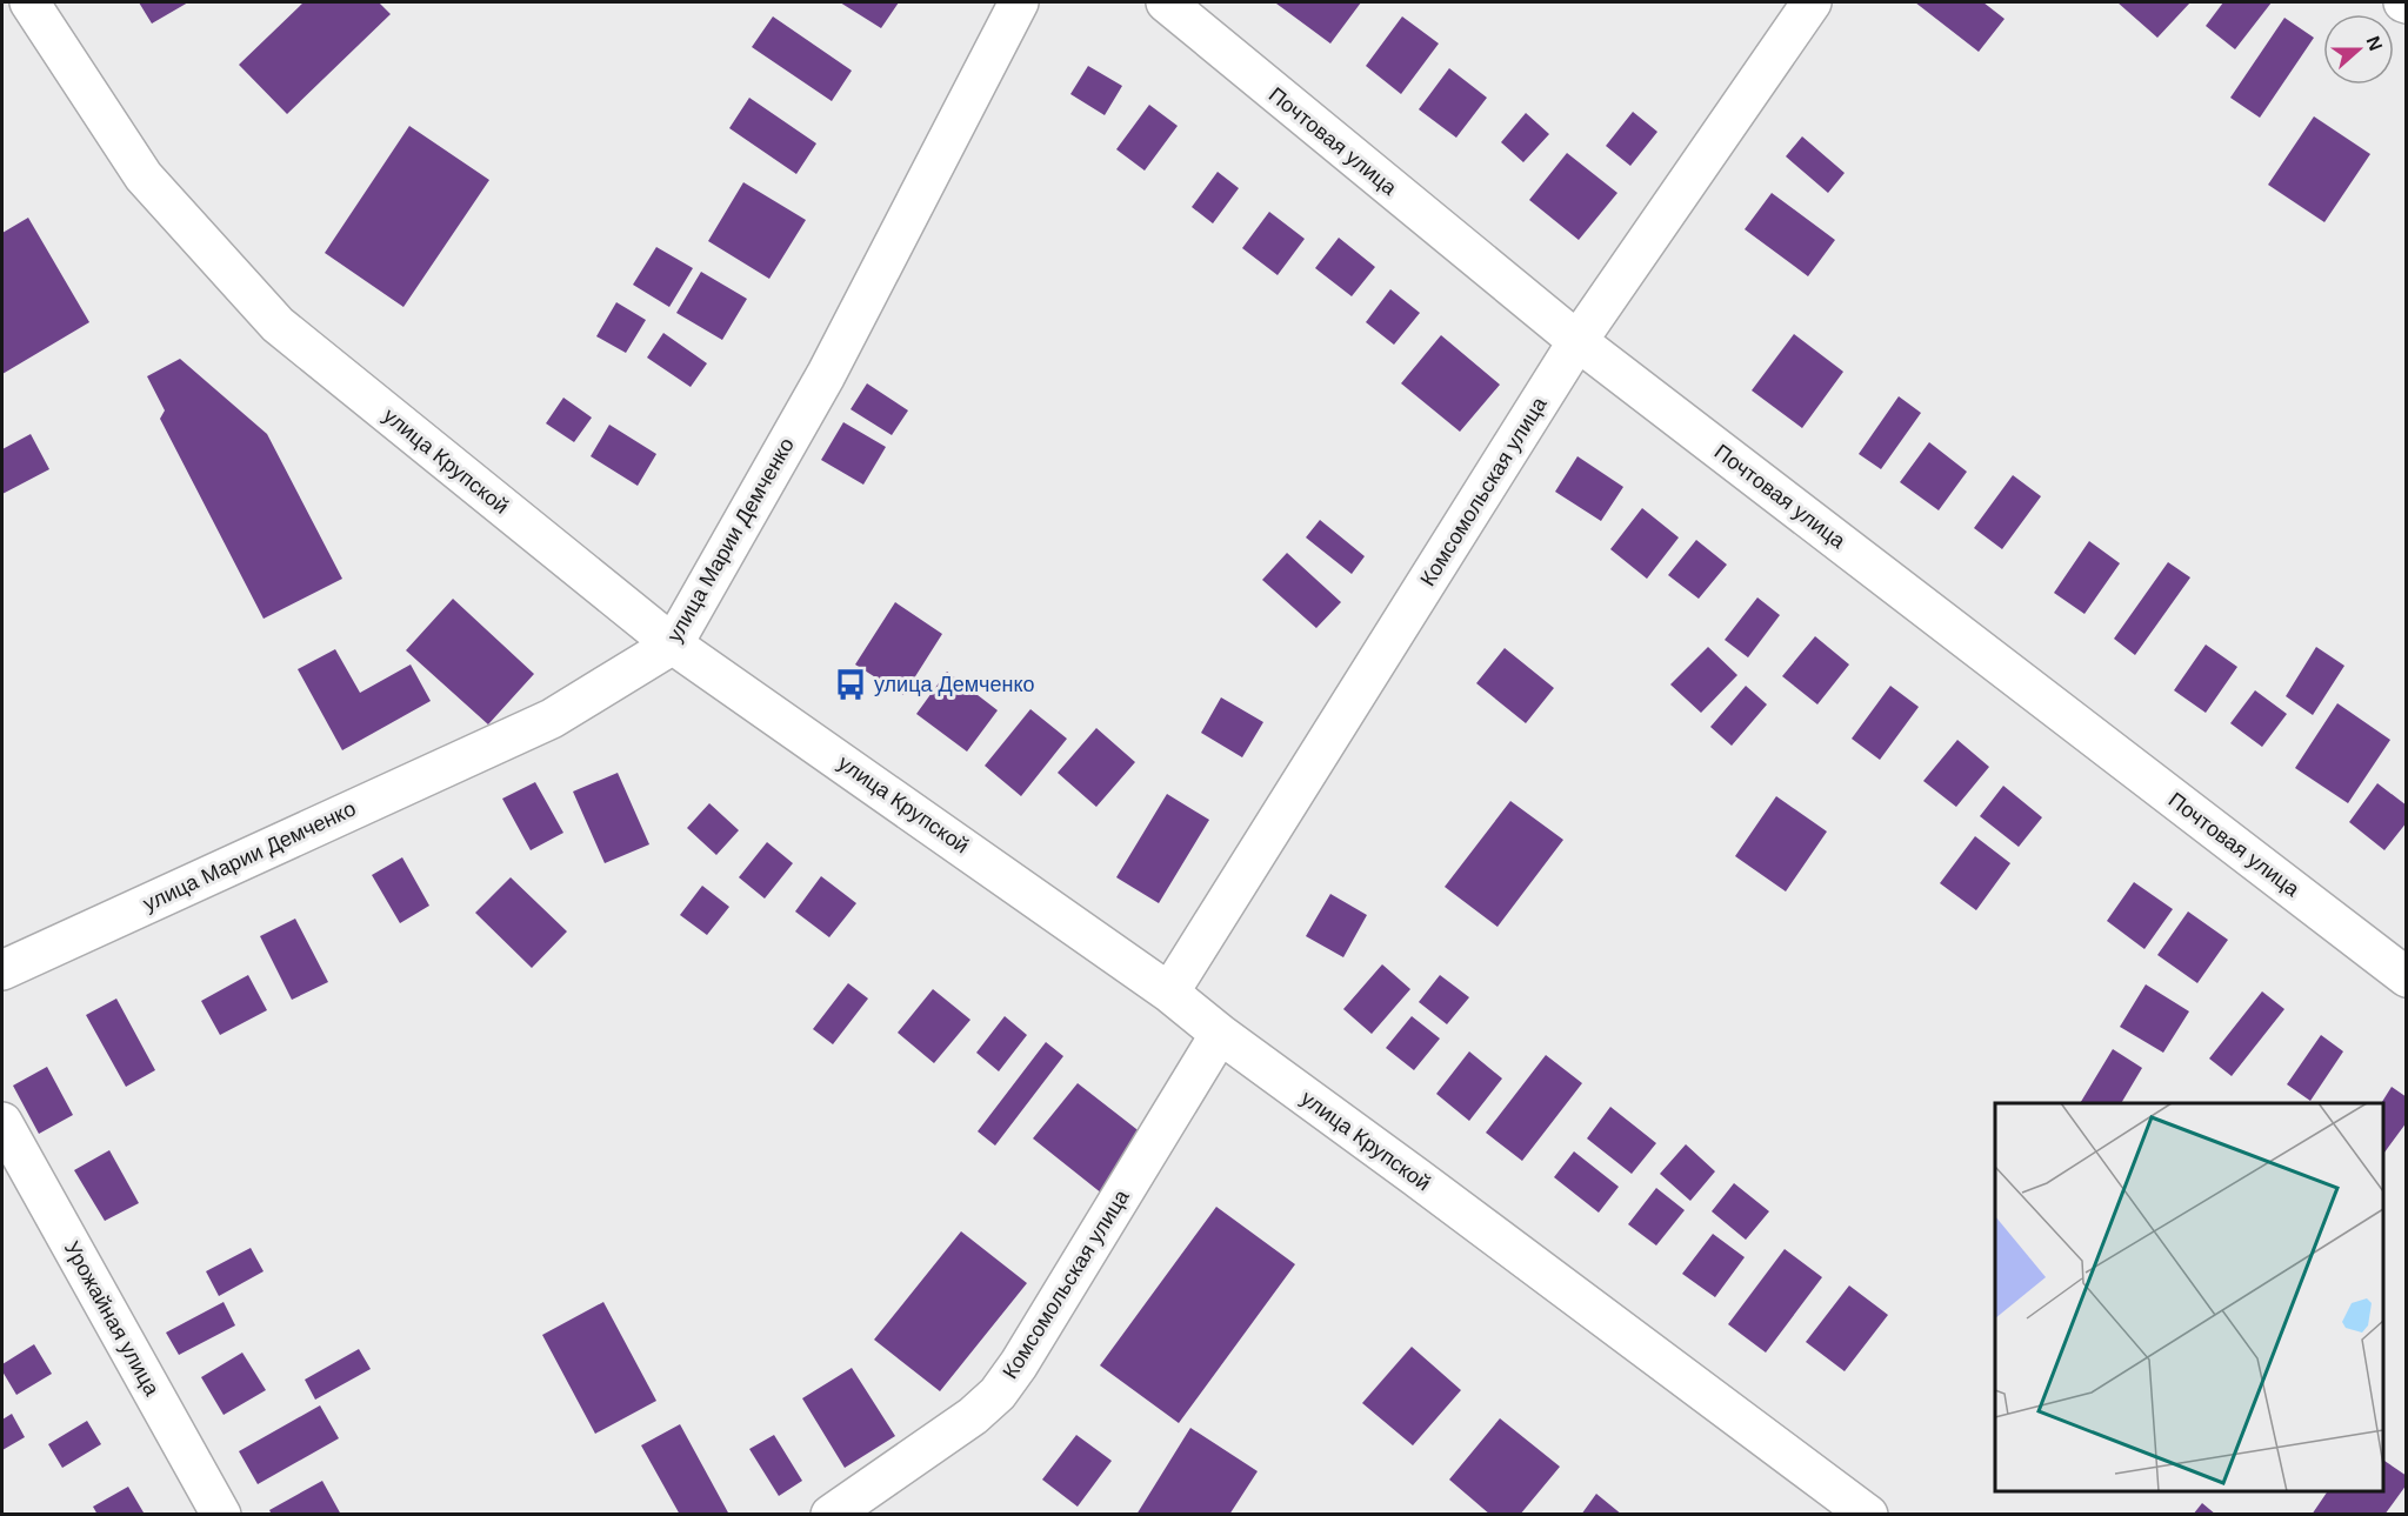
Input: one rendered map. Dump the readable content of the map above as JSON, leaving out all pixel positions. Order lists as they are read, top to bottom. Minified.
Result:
{"streets":{"street":["Почтовая улица","улица Крупской","Комсомольская улица","улица Марии Демченко","Урожайная улица"]},"crossings":[["Почтовая улица","Комсомольская улица"],["улица Крупской","Комсомольская улица"],["улица Крупской","улица Марии Демченко"]],"places":{"bus stop":["улица Демченко"]},"north":"right"}
